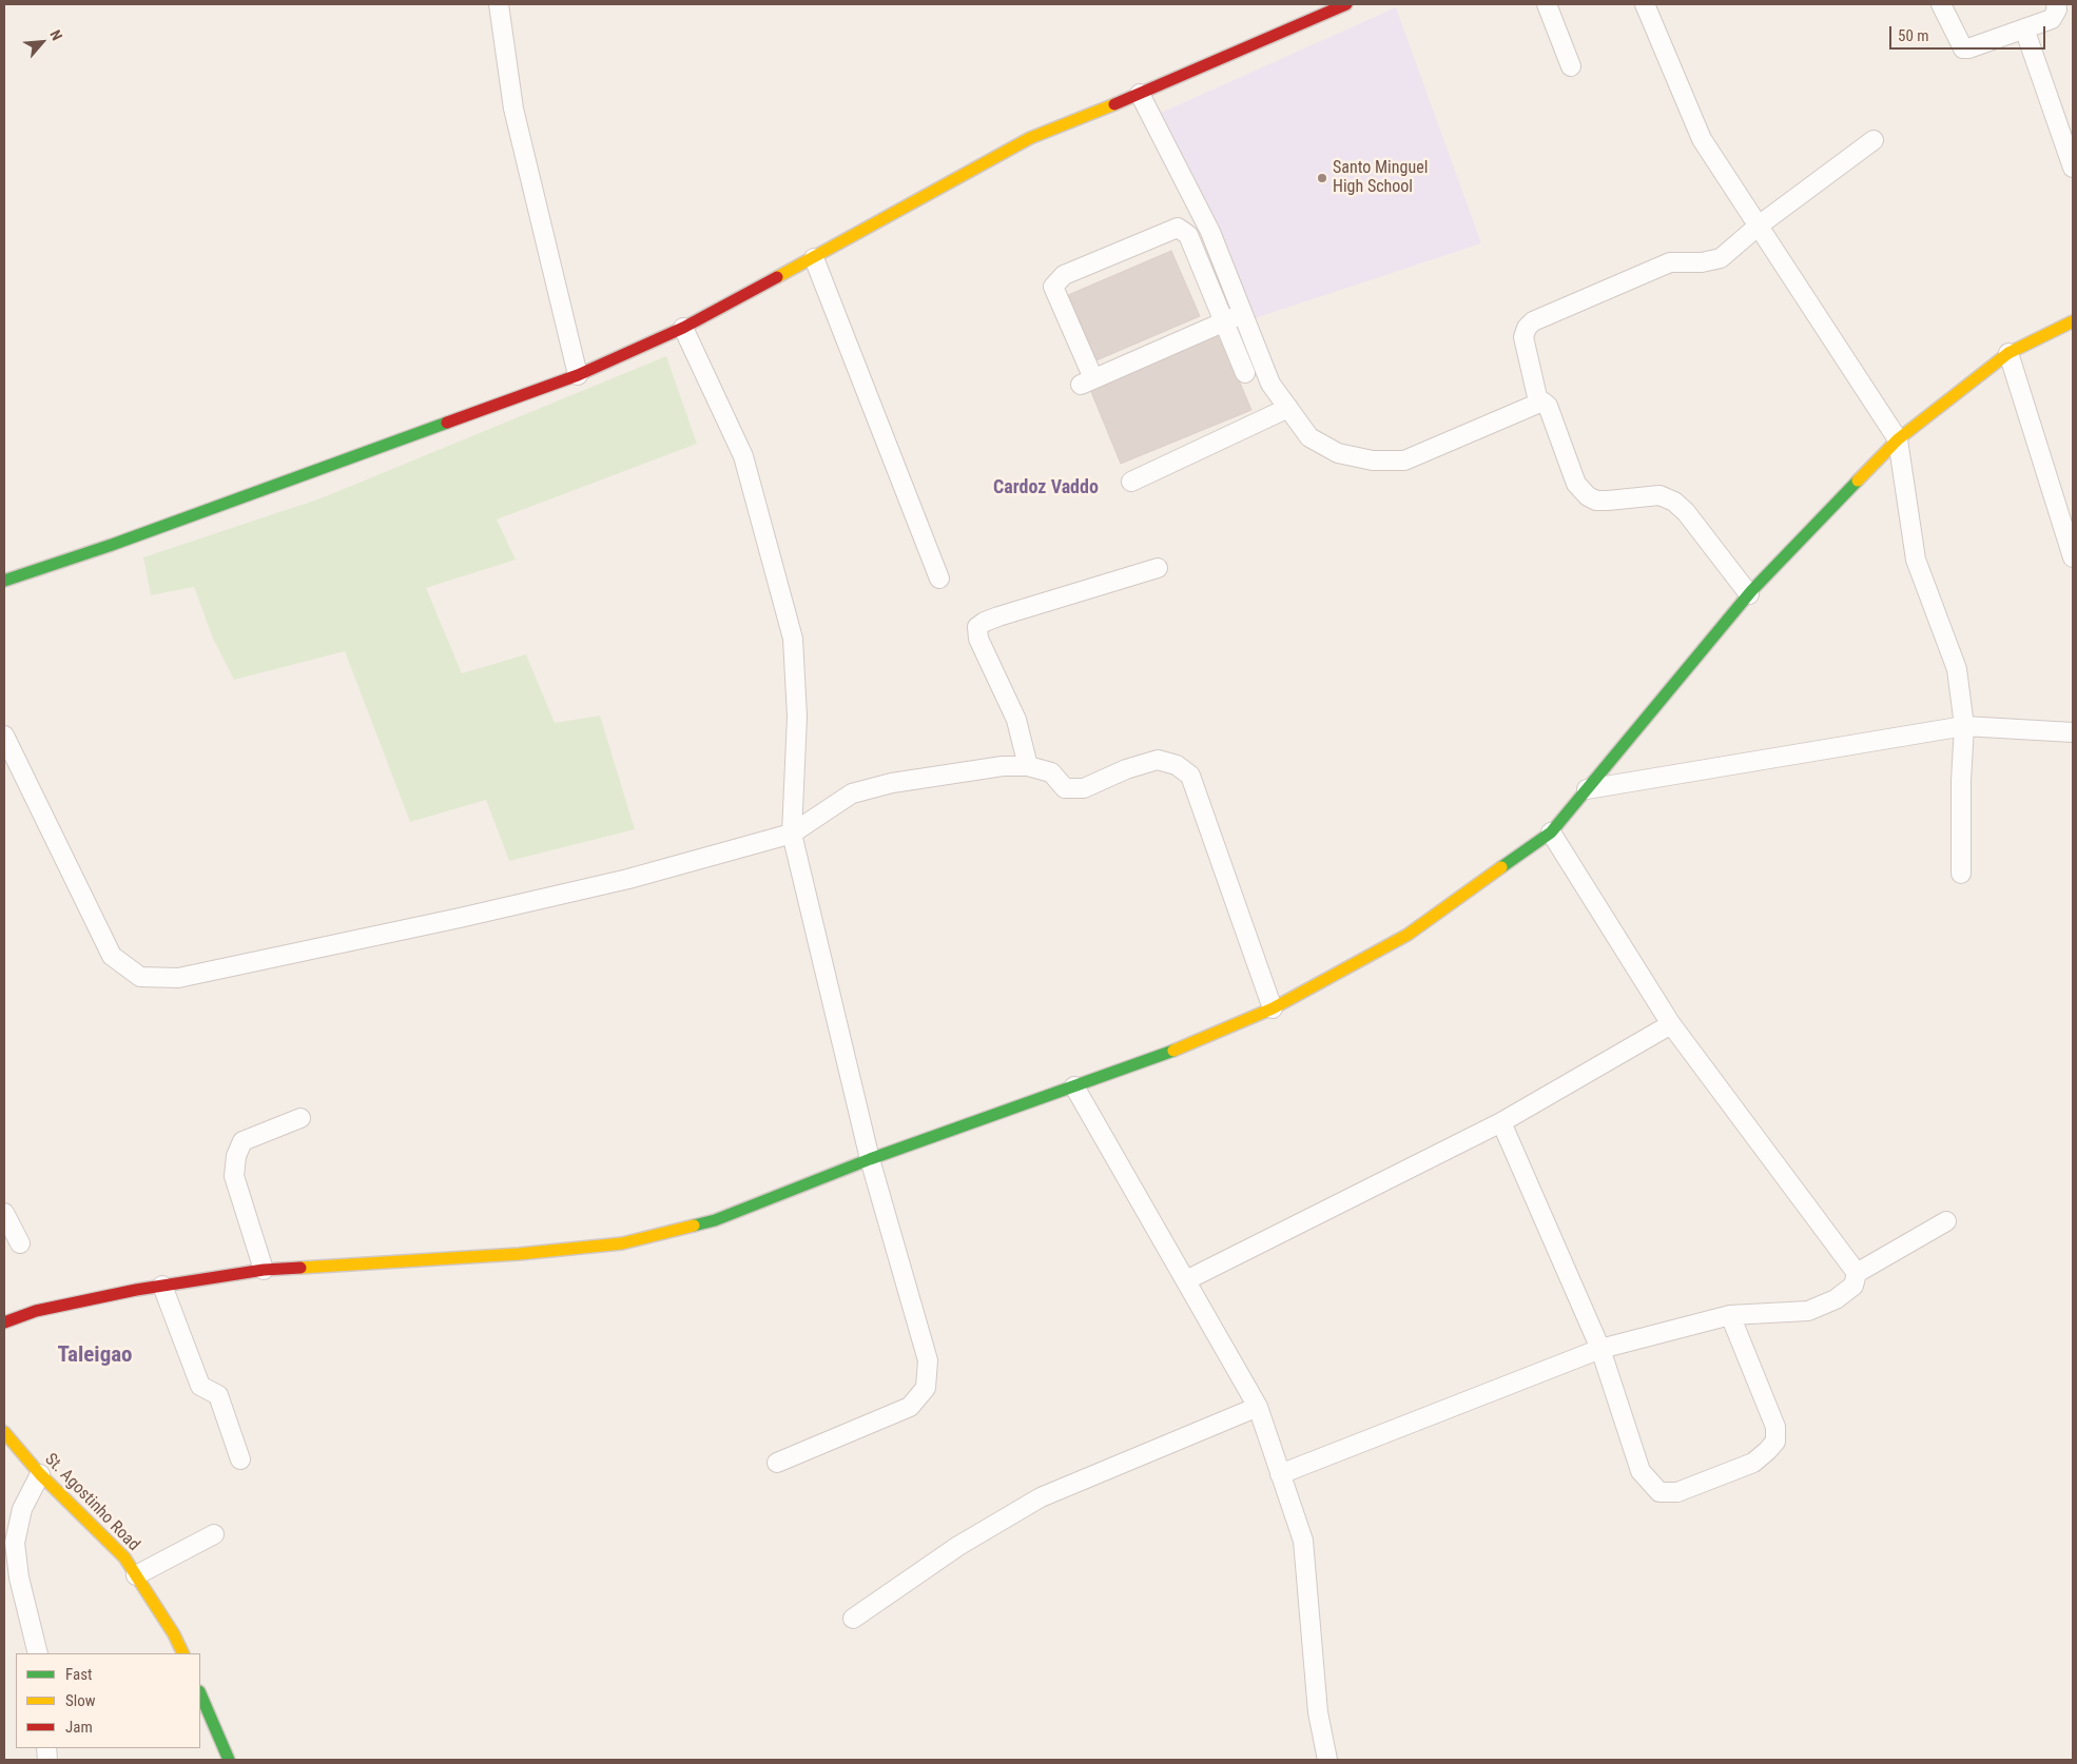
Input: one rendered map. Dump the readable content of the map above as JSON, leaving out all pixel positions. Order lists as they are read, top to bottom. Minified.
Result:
{"streets":{"main road":["St. Agostinho Road"]},"districts":["Cardoz Vaddo","Taleigao"],"places":["Santo Minguel High School"],"legend":["Fast","Slow","Jam"],"scale_bar":"50 m","north":"top right"}
